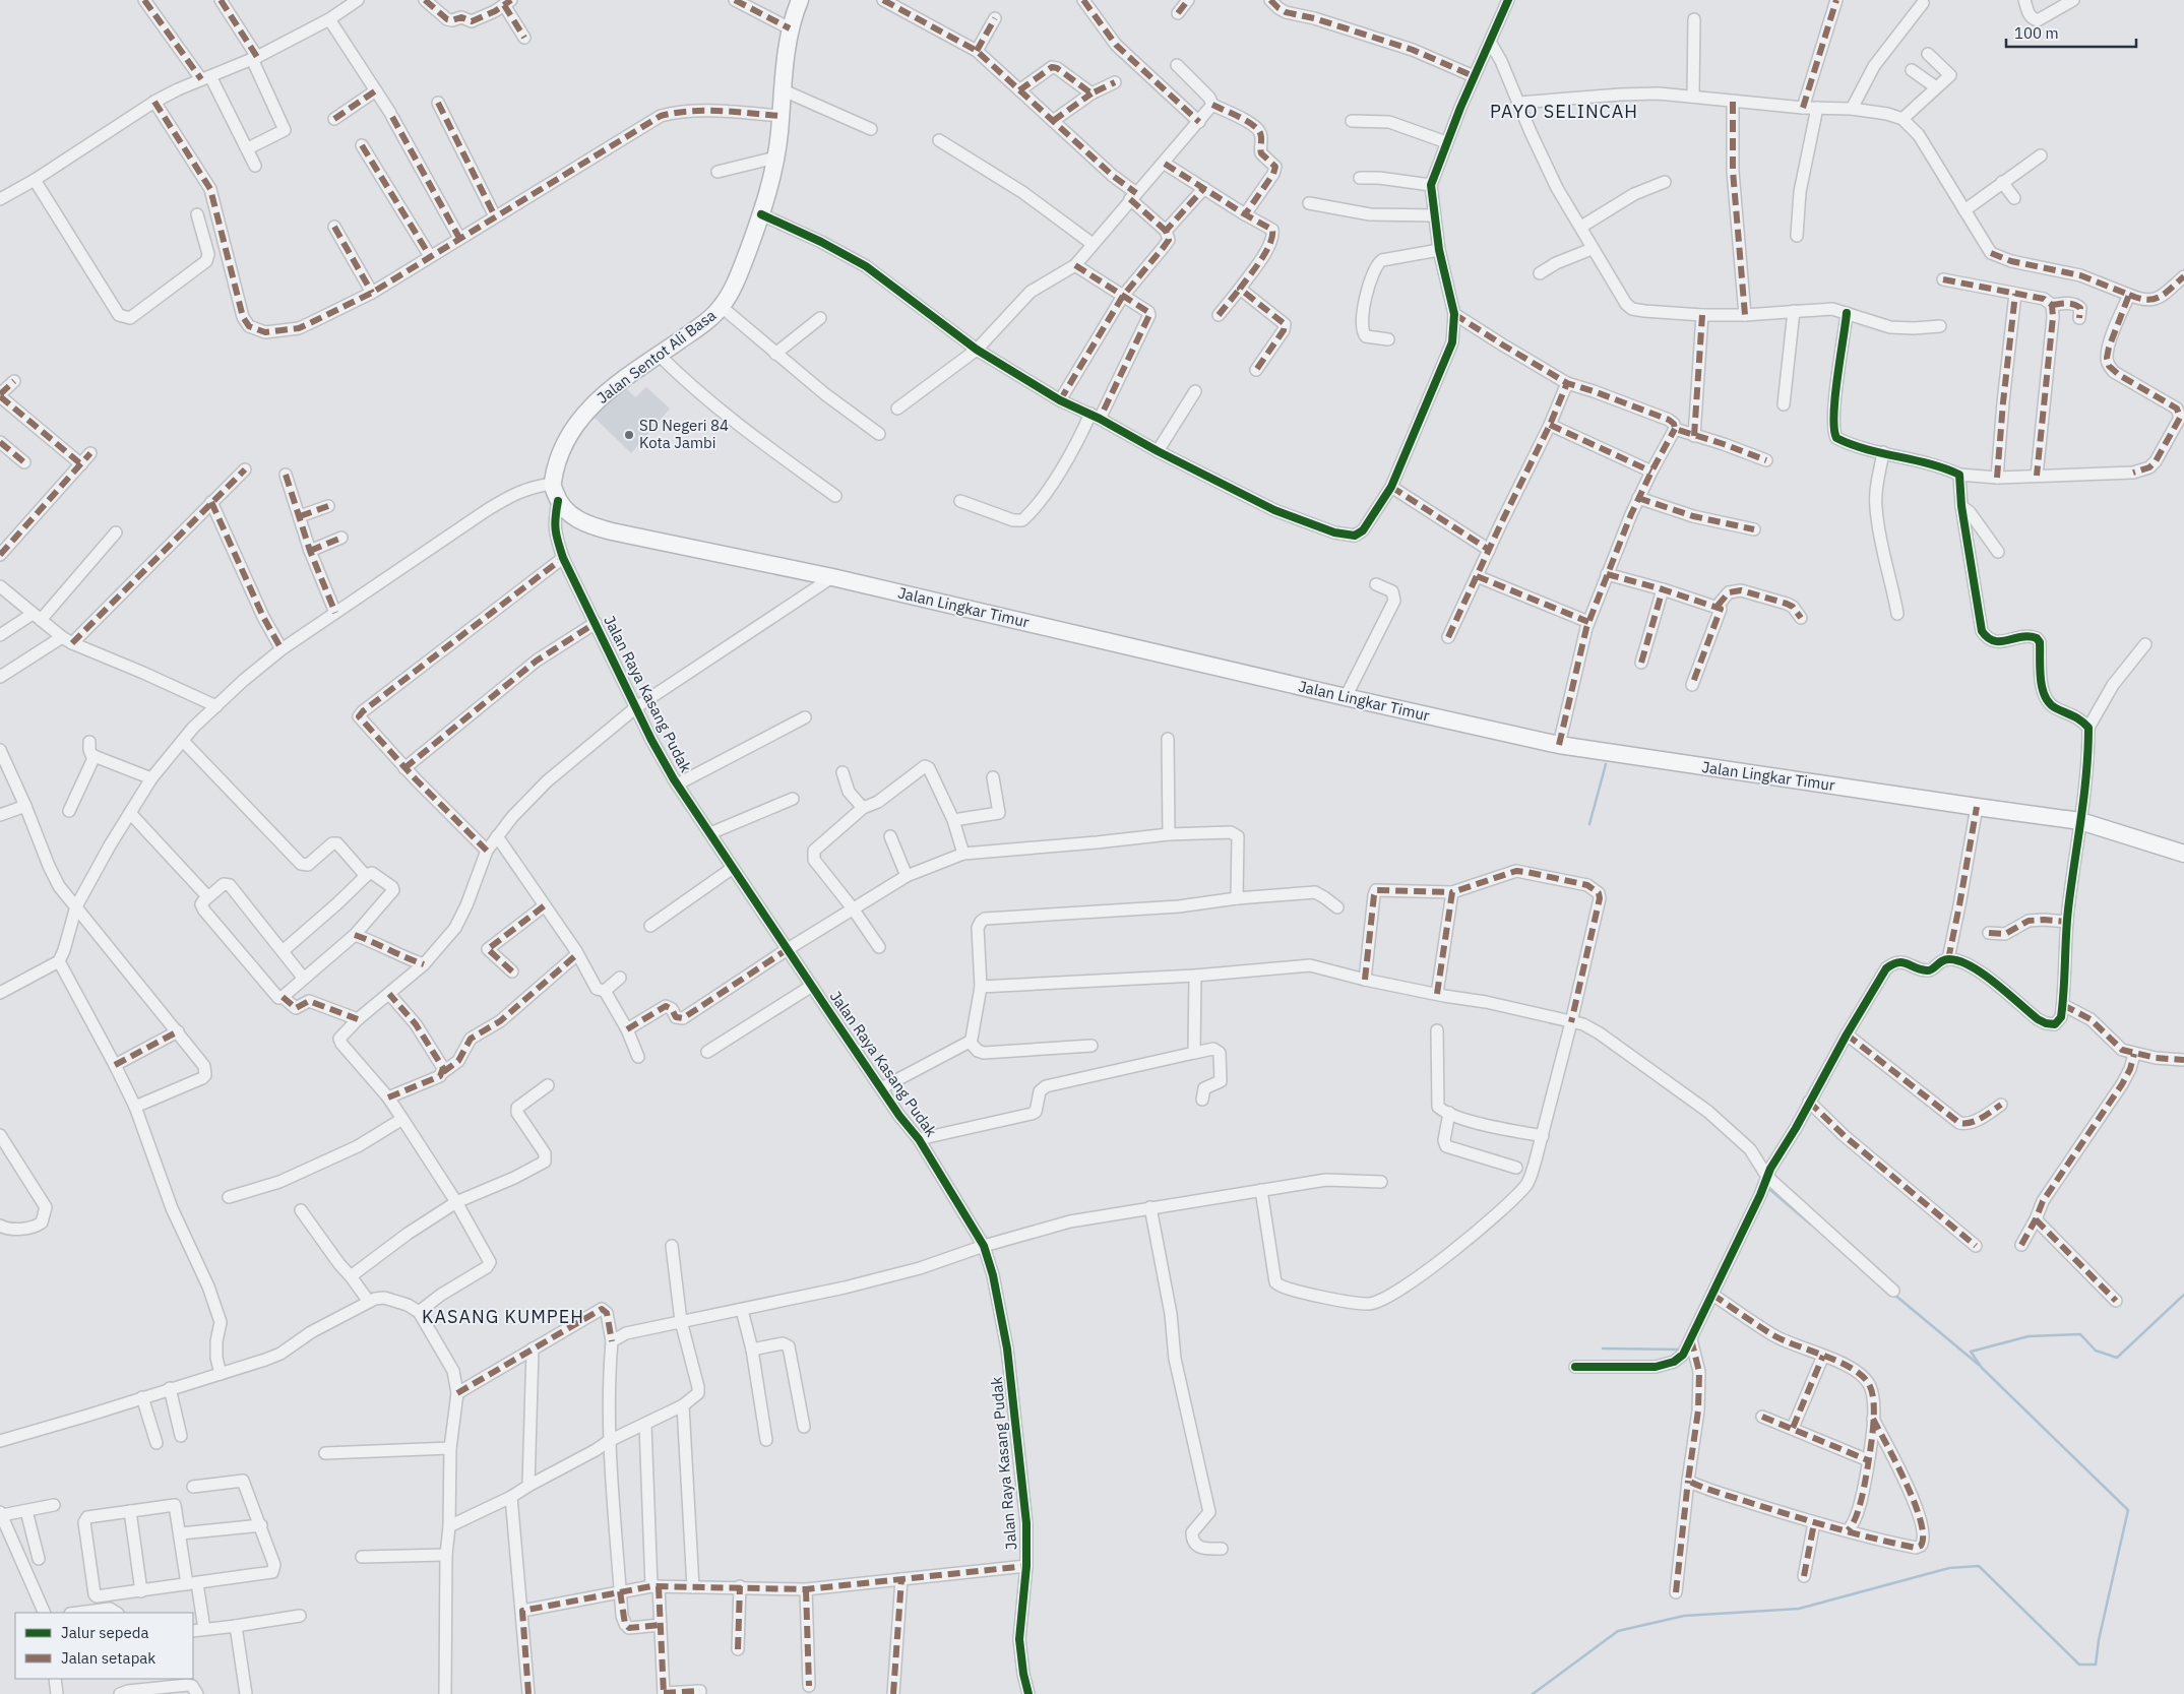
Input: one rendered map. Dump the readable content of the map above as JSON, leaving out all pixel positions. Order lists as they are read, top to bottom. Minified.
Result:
{"streets":{"highway":["Jalan Sentot Ali Basa","Jalan Lingkar Timur"],"street":["Jalan Raya Kasang Pudak"]},"crossings":[["Jalan Lingkar Timur","Jalan Raya Kasang Pudak"]],"districts":["PAYO SELINCAH","KASANG KUMPEH"],"places":["SD Negeri 84 Kota Jambi"],"legend":["Jalur sepeda","Jalan setapak"],"scale_bar":"100 m"}
